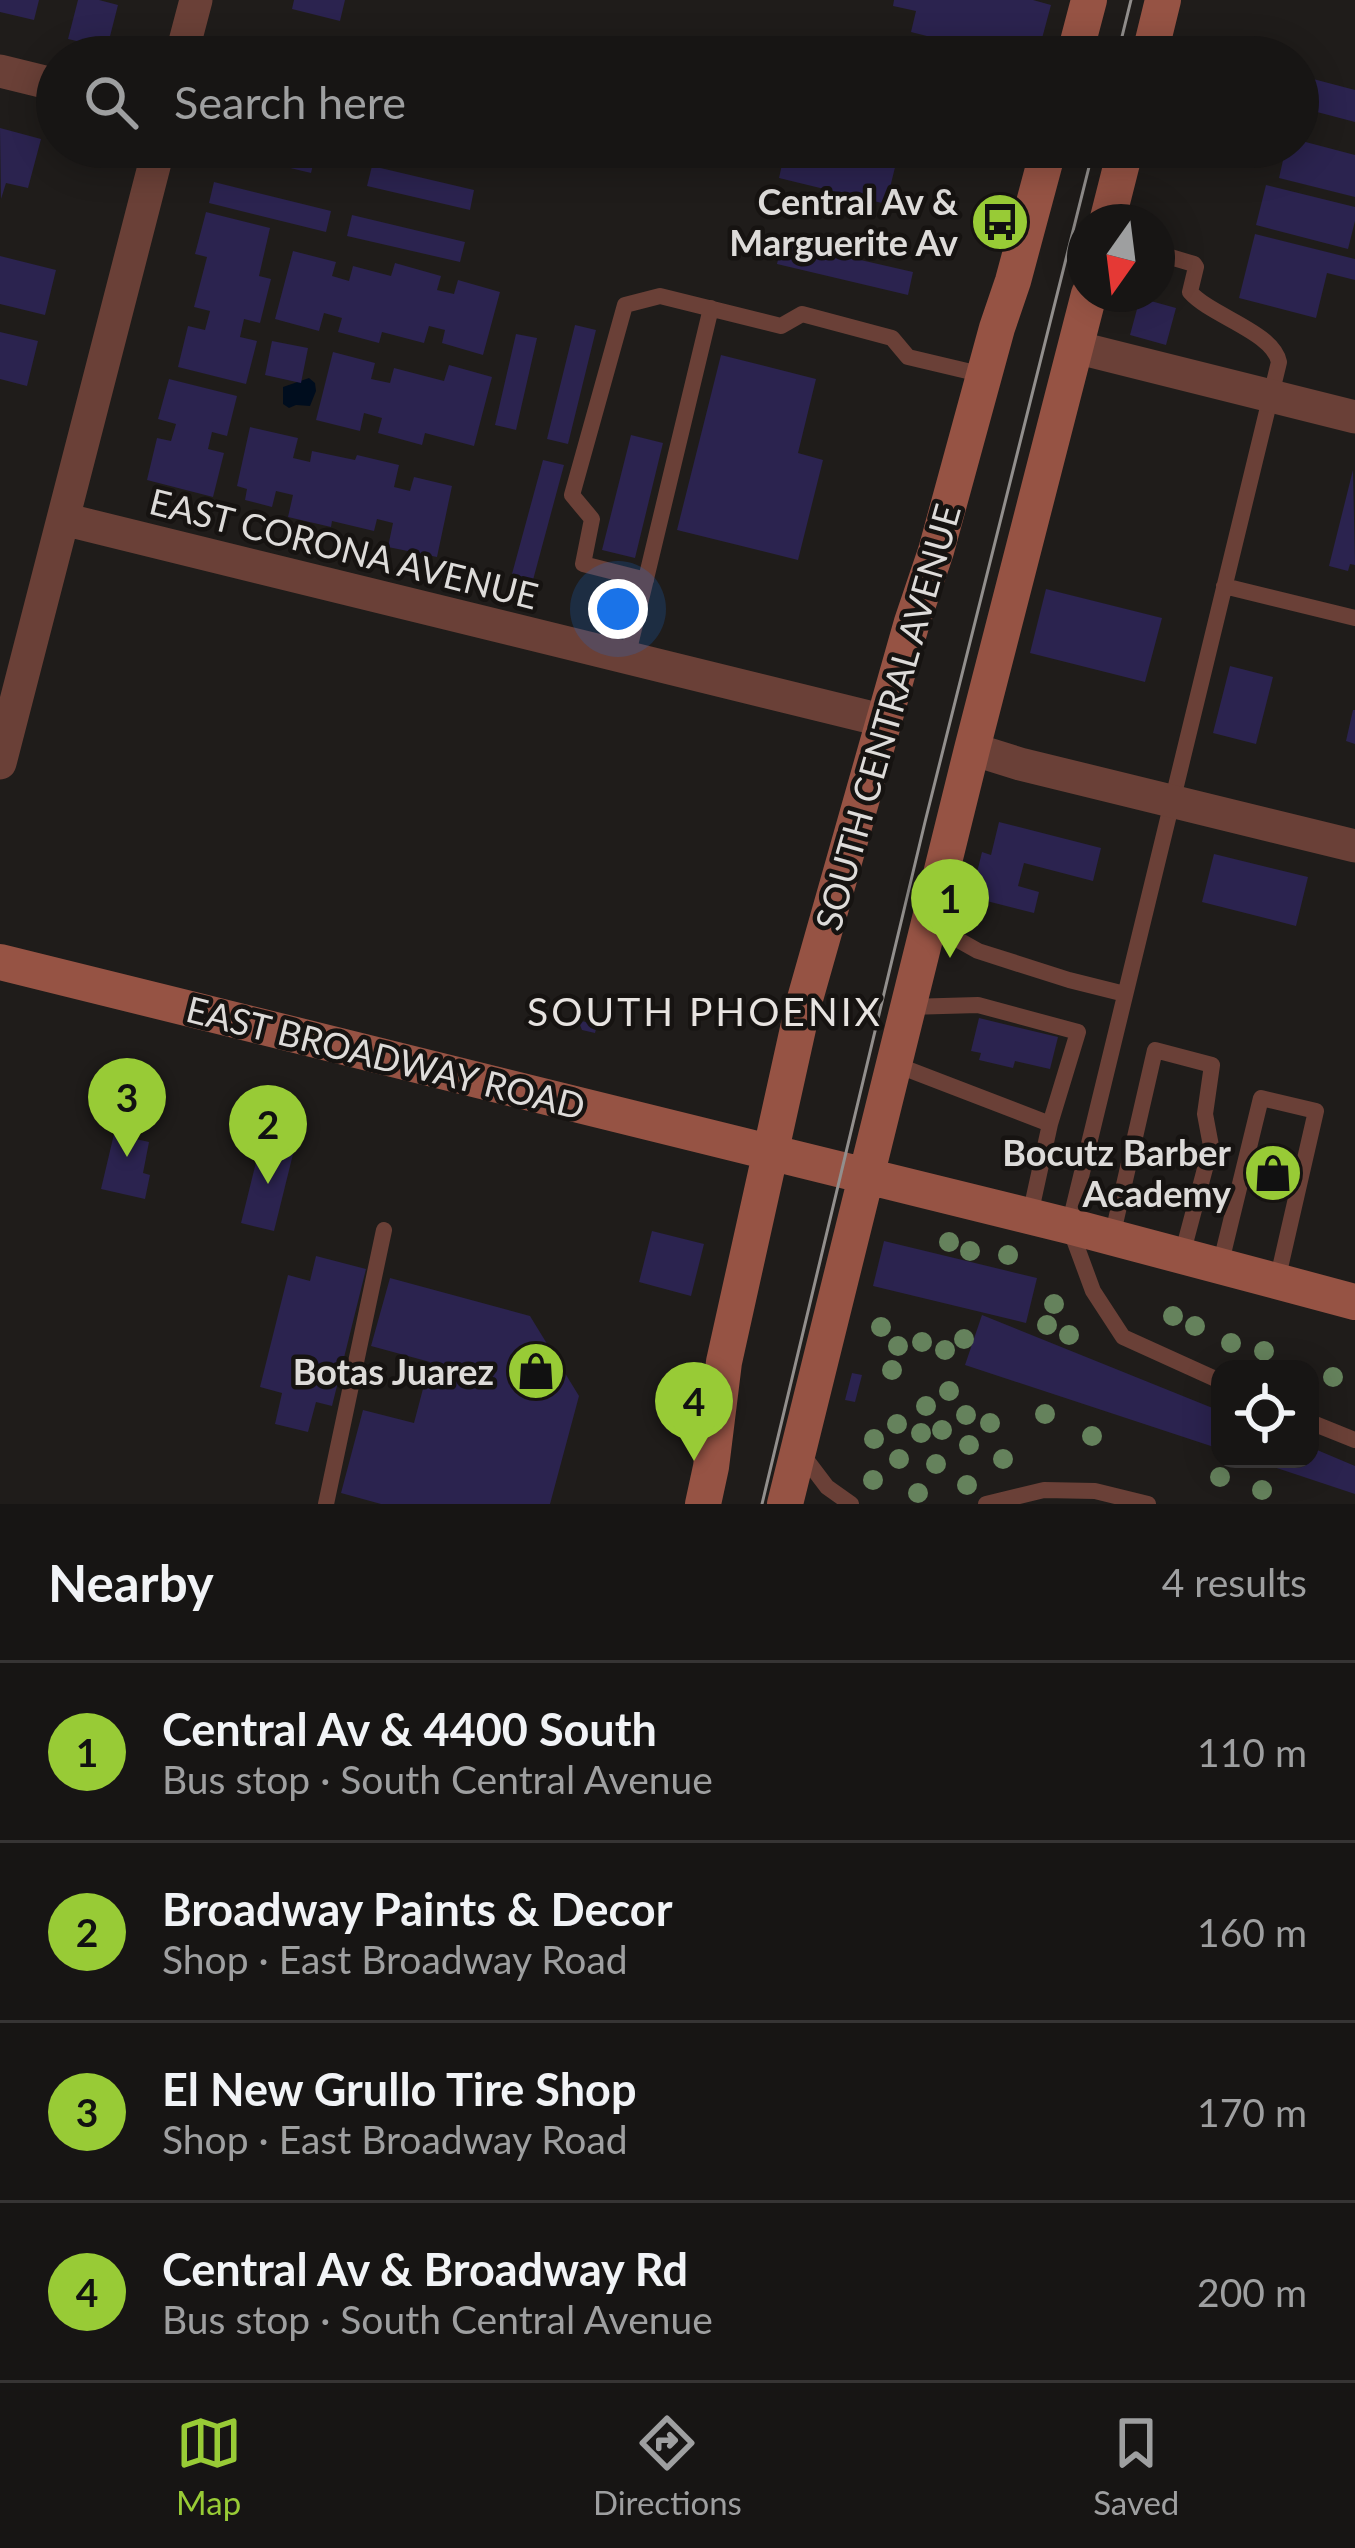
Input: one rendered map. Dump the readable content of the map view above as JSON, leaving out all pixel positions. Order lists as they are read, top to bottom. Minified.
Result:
{"streets":{"main road":["SOUTH CENTRAL AVENUE","EAST BROADWAY ROAD"],"street":["EAST CORONA AVENUE"]},"crossings":[["EAST CORONA AVENUE","SOUTH CENTRAL AVENUE"],["SOUTH CENTRAL AVENUE","EAST BROADWAY ROAD"]],"districts":["SOUTH PHOENIX"],"places":{"bus stop":["Central Av & Marguerite Av"],"shop":["Bocutz Barber Academy","Botas Juarez"]},"north":"bottom","page":{"search":"Search here","pins":["1","3","2","4"],"heading":["Nearby","4 results"],"list":[{"mark":"1","name":"Central Av & 4400 South","note":"Bus stop · South Central Avenue","value":"110 m"},{"mark":"2","name":"Broadway Paints & Decor","note":"Shop · East Broadway Road","value":"160 m"},{"mark":"3","name":"El New Grullo Tire Shop","note":"Shop · East Broadway Road","value":"170 m"},{"mark":"4","name":"Central Av & Broadway Rd","note":"Bus stop · South Central Avenue","value":"200 m"}],"nav":["Map","Directions","Saved"]}}
